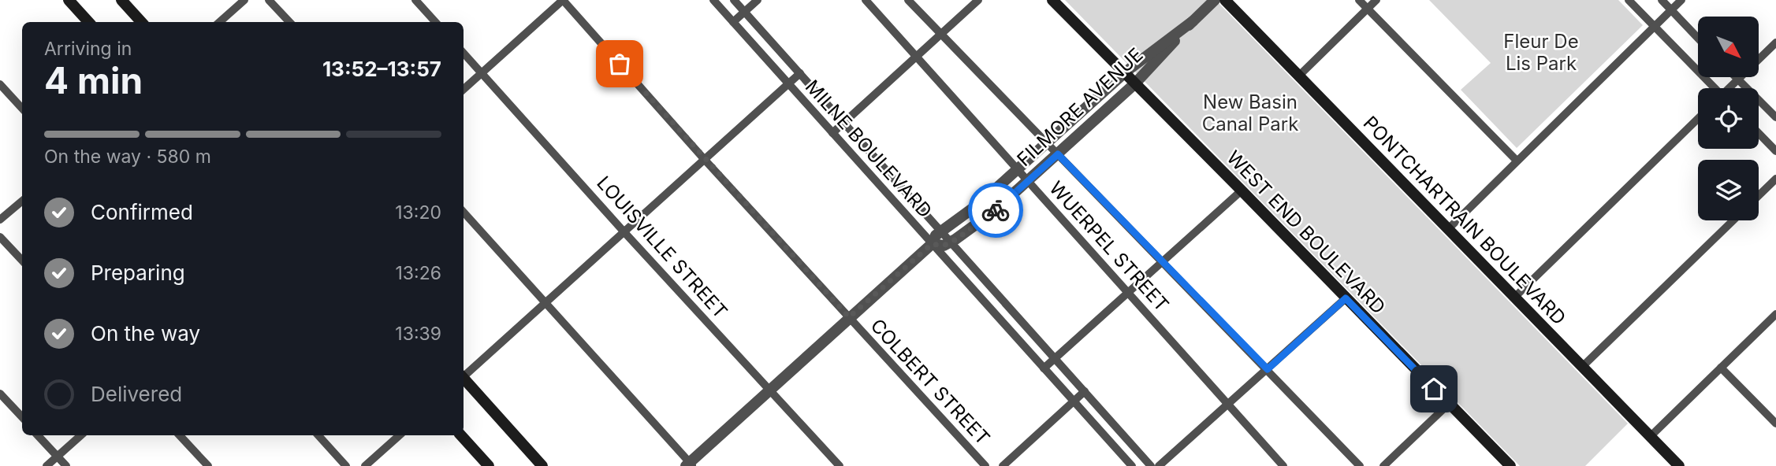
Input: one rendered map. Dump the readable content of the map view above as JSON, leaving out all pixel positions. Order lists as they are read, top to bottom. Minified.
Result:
{"streets":{"main road":["PONTCHARTRAIN BOULEVARD","WEST END BOULEVARD"],"street":["FILMORE AVENUE","MILNE BOULEVARD","WUERPEL STREET","LOUISVILLE STREET","COLBERT STREET"]},"crossings":[["FILMORE AVENUE","MILNE BOULEVARD"],["FILMORE AVENUE","WEST END BOULEVARD"],["FILMORE AVENUE","WUERPEL STREET"],["FILMORE AVENUE","LOUISVILLE STREET"],["FILMORE AVENUE","COLBERT STREET"]],"parks":["Fleur De Lis Park","New Basin Canal Park"],"north":"bottom right","page":{"heading":["4 min","Arriving in","13:52–13:57"],"bar":"On the way · 580 m","list":[["Confirmed","13:20"],["Preparing","13:26"],["On the way","13:39"],"Delivered"]}}
